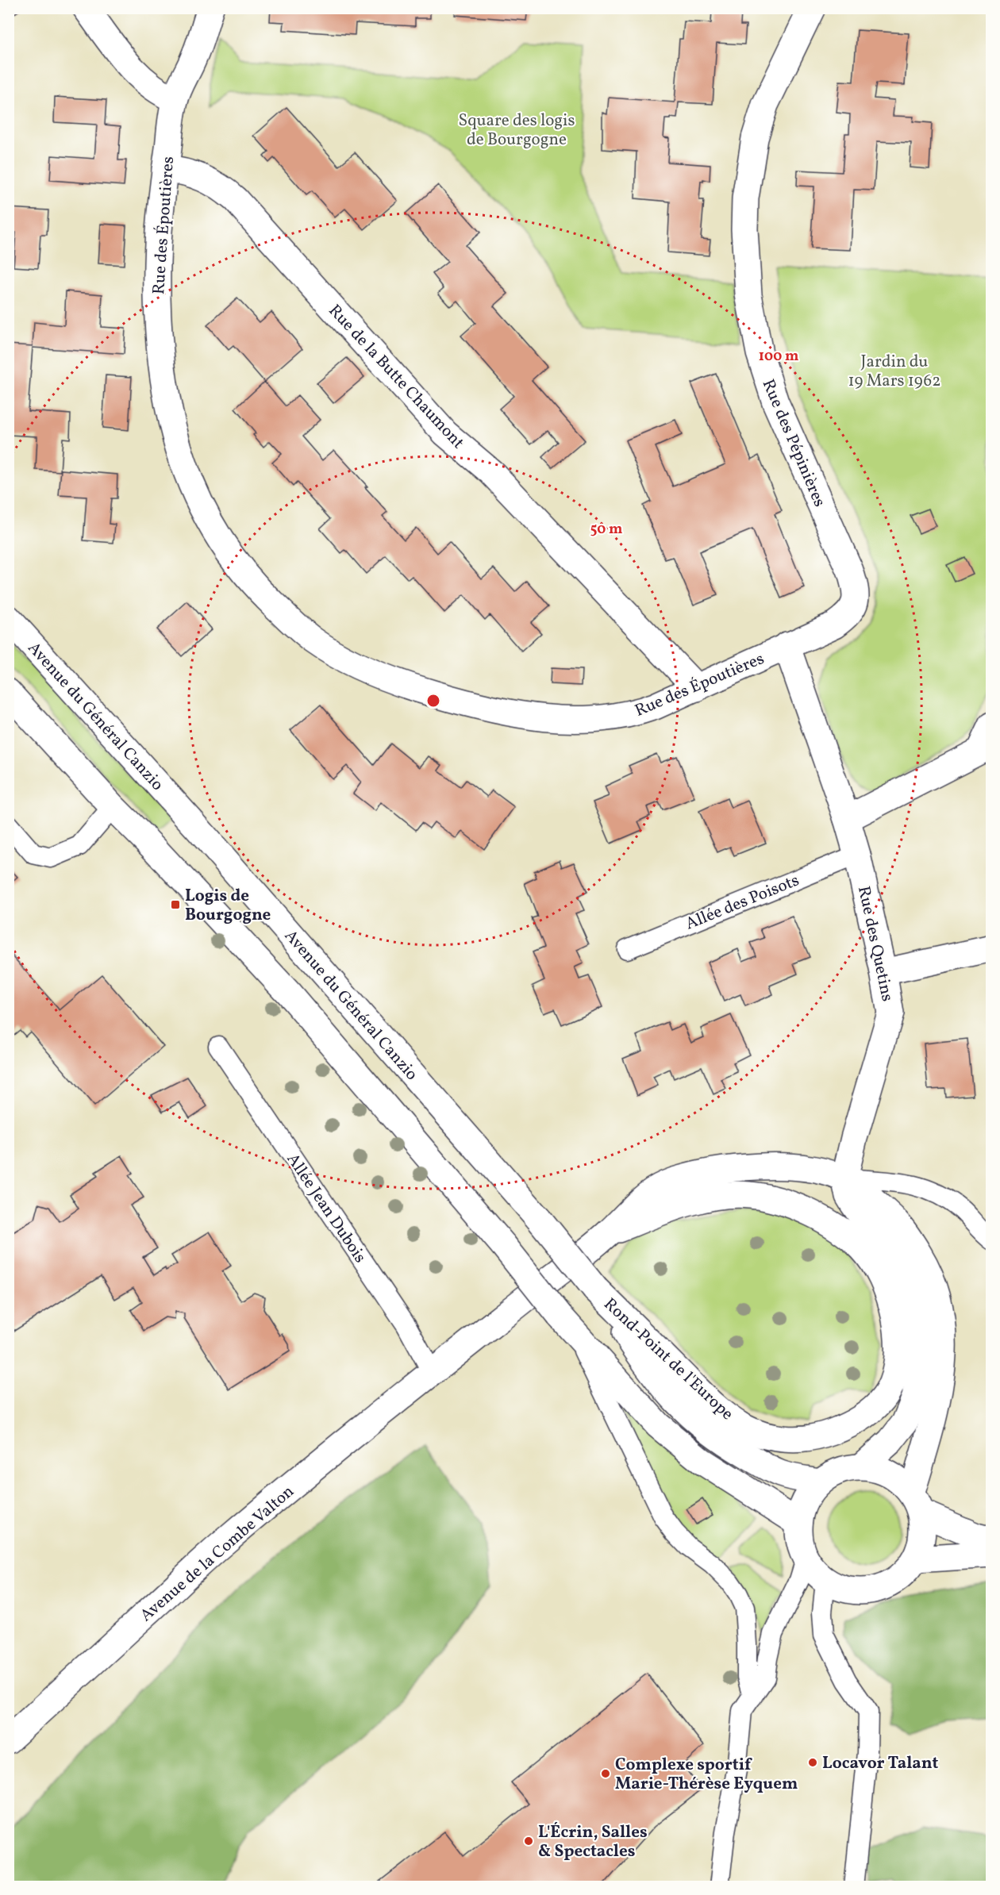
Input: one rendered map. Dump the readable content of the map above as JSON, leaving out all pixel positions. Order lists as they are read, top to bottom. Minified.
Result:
{"streets":{"street":["Rue des Époutières","Rue de la Butte Chaumont","Rue des Pépinières","Avenue du Général Canzio","Rue des Quetins","Rond-Point de l'Europe","Avenue de la Combe Valton"],"lane":["Allée des Poisots","Allée Jean Dubois"]},"crossings":[["Rue des Époutières","Rue de la Butte Chaumont"],["Rue des Époutières","Rue des Pépinières"],["Rue des Époutières","Rue des Quetins"],["Rue des Pépinières","Rue des Quetins"],["Avenue du Général Canzio","Rond-Point de l'Europe"],["Allée des Poisots","Rue des Quetins"],["Rue des Quetins","Rond-Point de l'Europe"],["Allée Jean Dubois","Rond-Point de l'Europe"],["Allée Jean Dubois","Avenue de la Combe Valton"],["Rond-Point de l'Europe","Avenue de la Combe Valton"]],"parks":["Square des logis de Bourgogne","Jardin du 19 Mars 1962"],"places":{"transit":["Logis de Bourgogne"],"other":["Locavor Talant","Complexe sportif Marie-Thérèse Eyquem","L'Écrin, Salles & Spectacles"]},"rings":["100 m","50 m"]}
